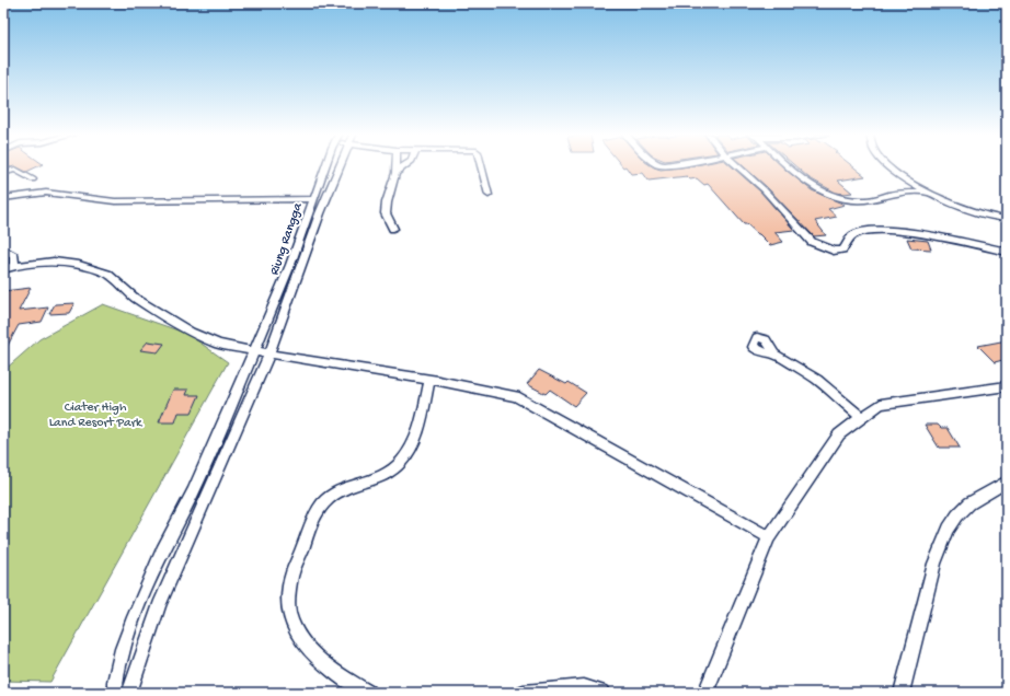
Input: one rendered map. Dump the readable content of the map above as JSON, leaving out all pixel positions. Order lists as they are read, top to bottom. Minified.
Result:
{"streets":{"street":["Riung Rangga"]},"parks":["Ciater High Land Resort Park"]}
